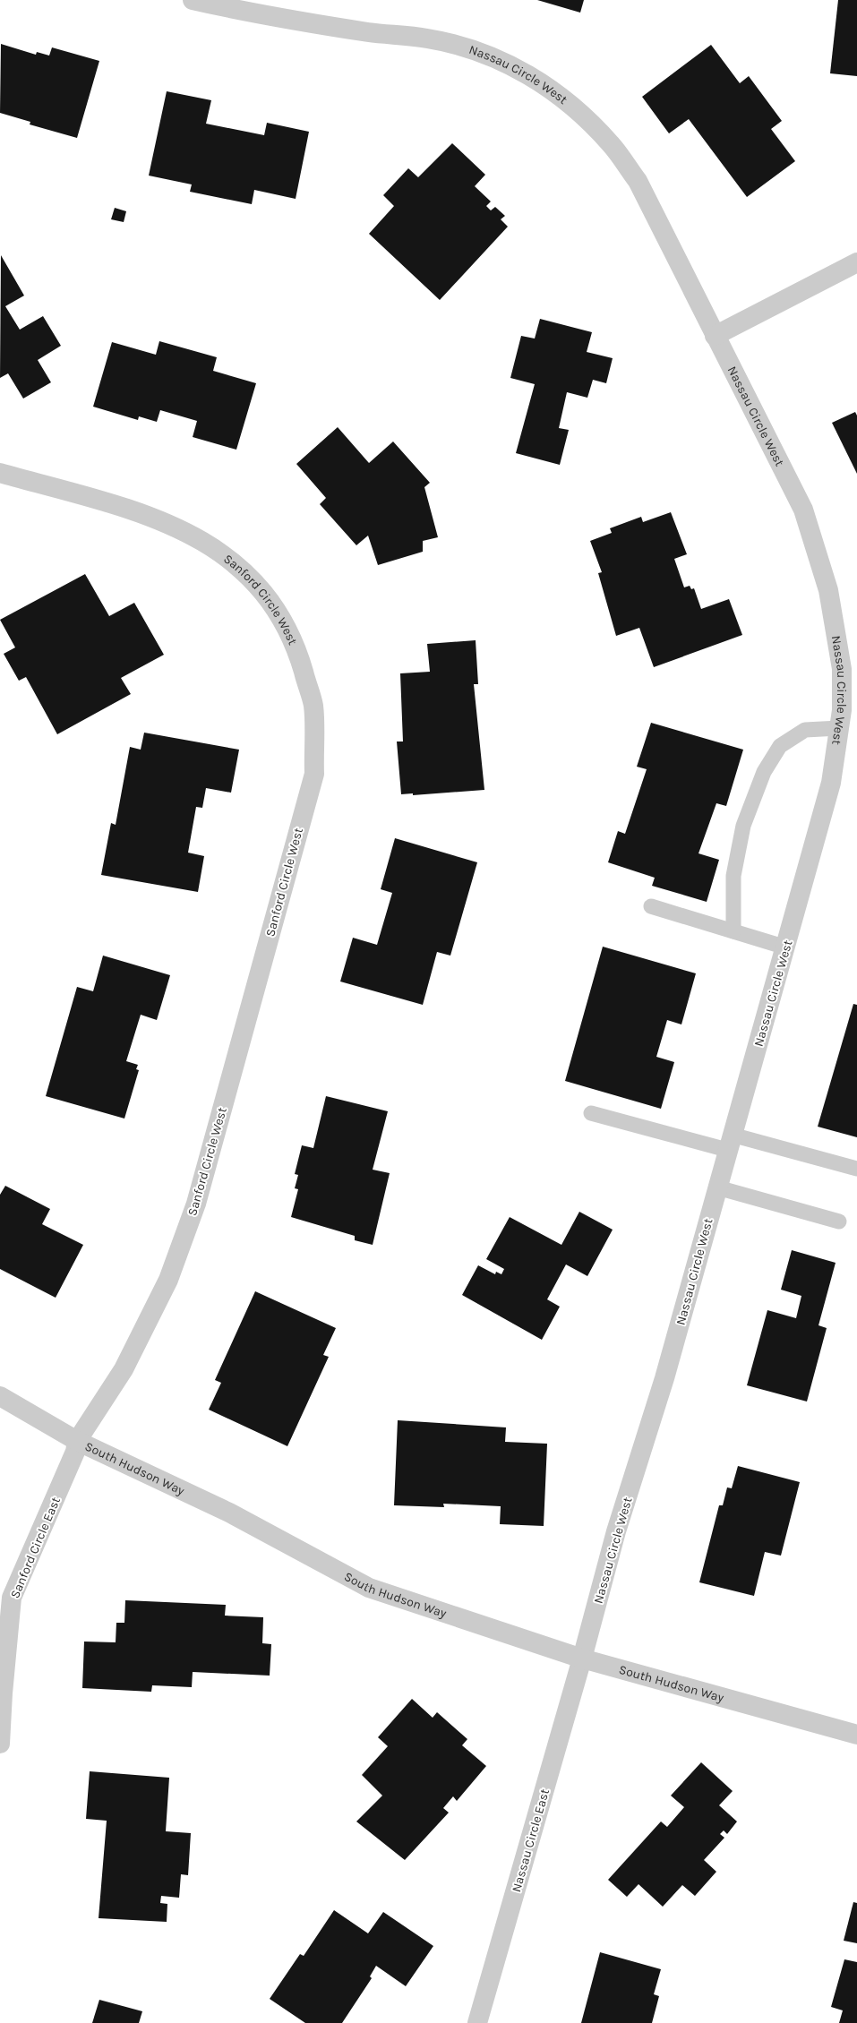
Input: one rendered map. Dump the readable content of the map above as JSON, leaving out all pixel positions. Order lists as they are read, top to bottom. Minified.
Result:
{"streets":{"street":["Nassau Circle West","Sanford Circle West","South Hudson Way","Sanford Circle East","Nassau Circle East"]},"crossings":[["Nassau Circle West","South Hudson Way"],["Nassau Circle West","Nassau Circle East"],["Sanford Circle West","South Hudson Way"],["Sanford Circle West","Sanford Circle East"],["South Hudson Way","Sanford Circle East"],["South Hudson Way","Nassau Circle East"]]}
